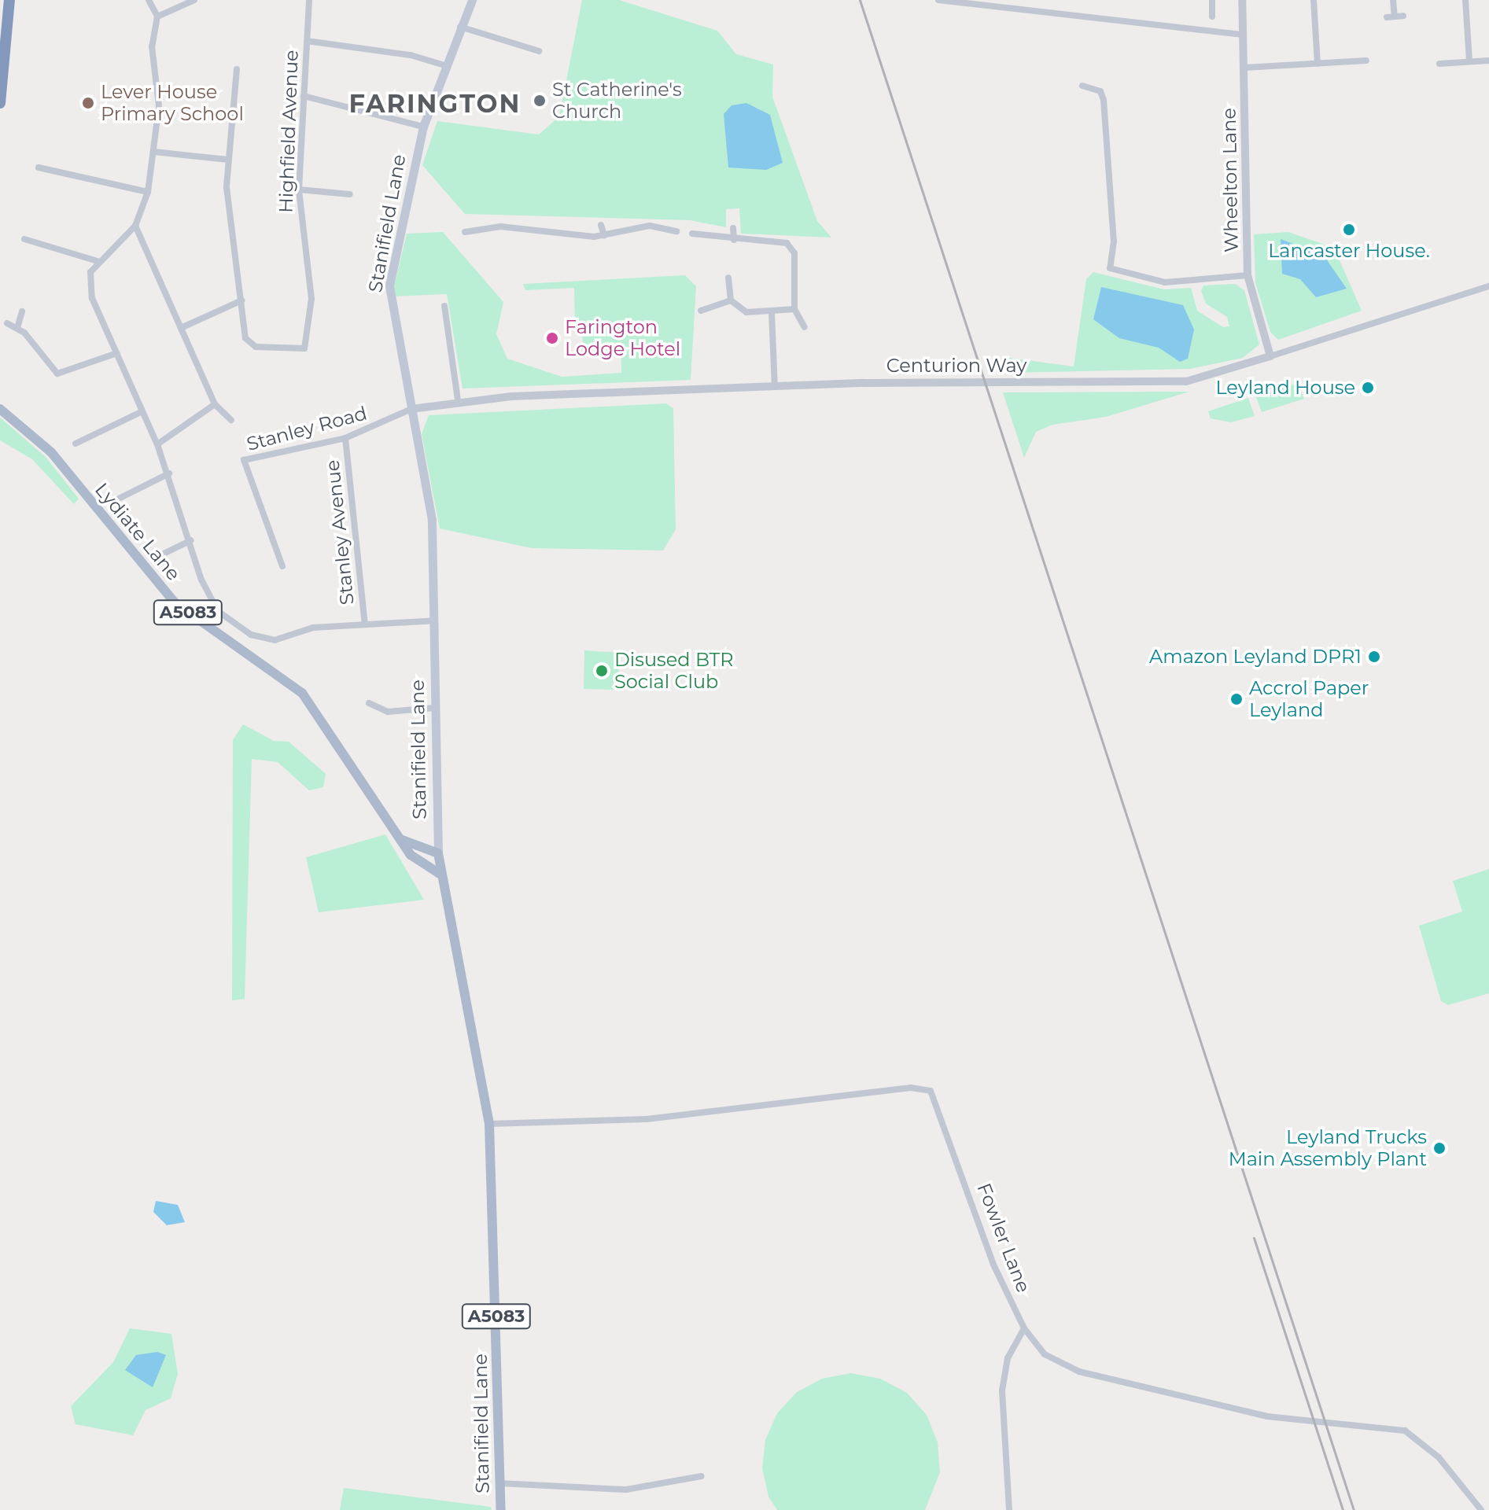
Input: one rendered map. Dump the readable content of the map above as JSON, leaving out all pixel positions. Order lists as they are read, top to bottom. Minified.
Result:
{"streets":{"main road":["Stanifield Lane","Lydiate Lane","A5083"],"street":["Highfield Avenue","Wheelton Lane","Centurion Way","Stanley Road","Stanley Avenue","Fowler Lane"]},"crossings":[["Wheelton Lane","Centurion Way"],["Stanifield Lane","Centurion Way"],["Stanifield Lane","Stanley Road"],["Stanifield Lane","Lydiate Lane"],["Stanifield Lane","Fowler Lane"],["Centurion Way","Stanley Road"],["Stanley Road","Stanley Avenue"]],"districts":["FARINGTON"],"places":["St Catherine's Church","Lever House Primary School","Lancaster House.","Farington Lodge Hotel","Leyland House","Amazon Leyland DPR1","Disused BTR Social Club","Accrol Paper Leyland","Leyland Trucks Main Assembly Plant"]}
